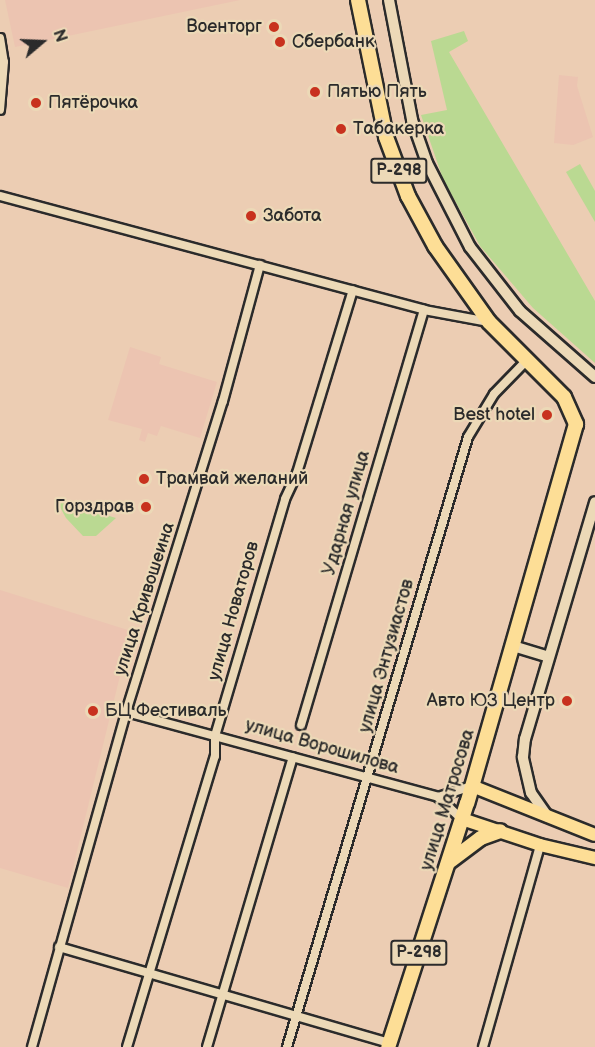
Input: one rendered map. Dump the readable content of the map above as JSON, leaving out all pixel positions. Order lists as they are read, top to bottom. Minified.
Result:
{"streets":{"highway":["Р-298","улица Матросова"],"main road":["улица Ворошилова"],"street":["Ударная улица","улица Кривошеина","улица Новаторов","улица Энтузиастов"]},"crossings":[["Р-298","улица Энтузиастов"],["Р-298","улица Матросова"],["улица Кривошеина","улица Ворошилова"],["улица Новаторов","улица Ворошилова"],["улица Энтузиастов","улица Ворошилова"],["улица Энтузиастов","улица Матросова"],["улица Ворошилова","улица Матросова"]],"places":["Военторг","Сбербанк","Пятью Пять","Пятёрочка","Табакерка","Забота","Best hotel","Трамвай желаний","Горздрав","Авто ЮЗ Центр","БЦ Фестиваль"],"north":"right"}
